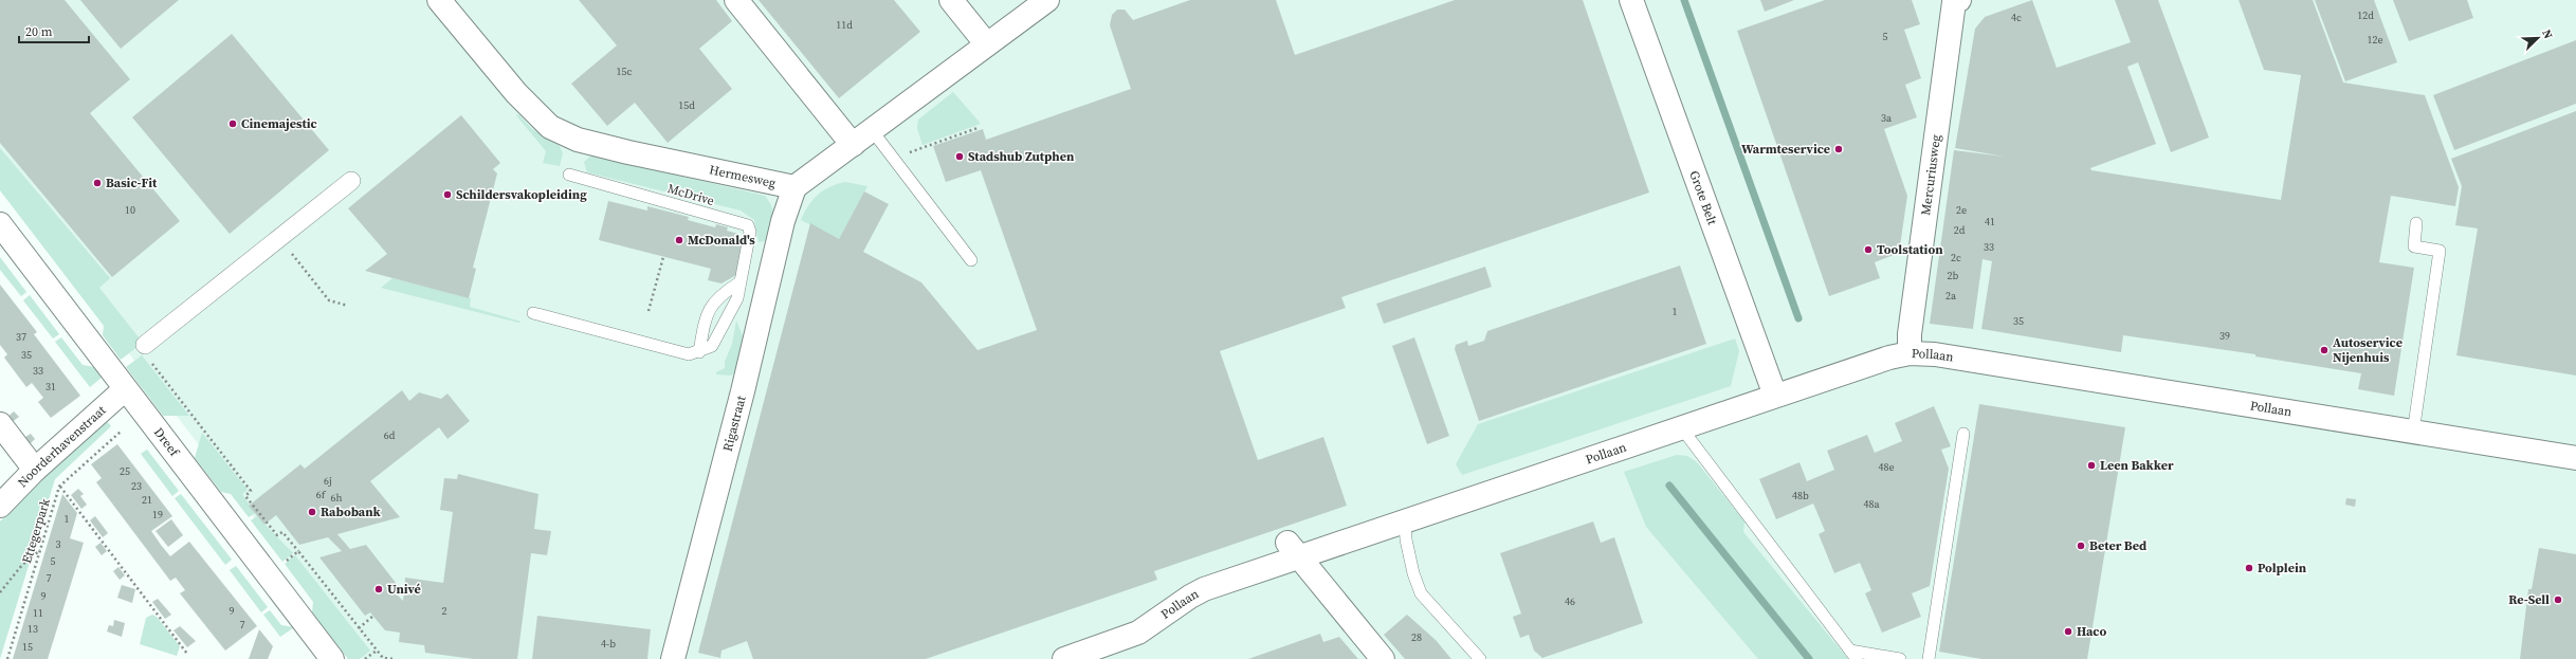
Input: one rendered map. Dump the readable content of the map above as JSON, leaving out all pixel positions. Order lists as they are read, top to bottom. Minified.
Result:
{"streets":{"street":["Mercuriusweg","Hermesweg","Grote Belt","Pollaan","Rigastraat","Dreef","Noorderhavenstraat"],"lane":["McDrive"],"path":["Ettegerpark"]},"crossings":[["Mercuriusweg","Pollaan"],["Hermesweg","Rigastraat"],["Grote Belt","Pollaan"],["Dreef","Noorderhavenstraat"]],"places":["Cinemajestic","Warmteservice","Stadshub Zutphen","Basic-Fit","Schildersvakopleiding","McDonald's","Toolstation","Autoservice Nijenhuis","Leen Bakker","Rabobank","Beter Bed","Polplein","Univé","Re-Sell","Haco"],"house_numbers":["12d","4c","11d","5","12e","15c","15d","3a","10","2e","41","2d","33","2c","2b","2a","1","35","39","37","35","33","31","6d","48e","25","6j","23","6f","48b","6h","21","48a","19","1","3","5","7","9","46","9","2","11","7","13","28","4-b","15"],"scale_bar":"20 m","north":"top right"}
